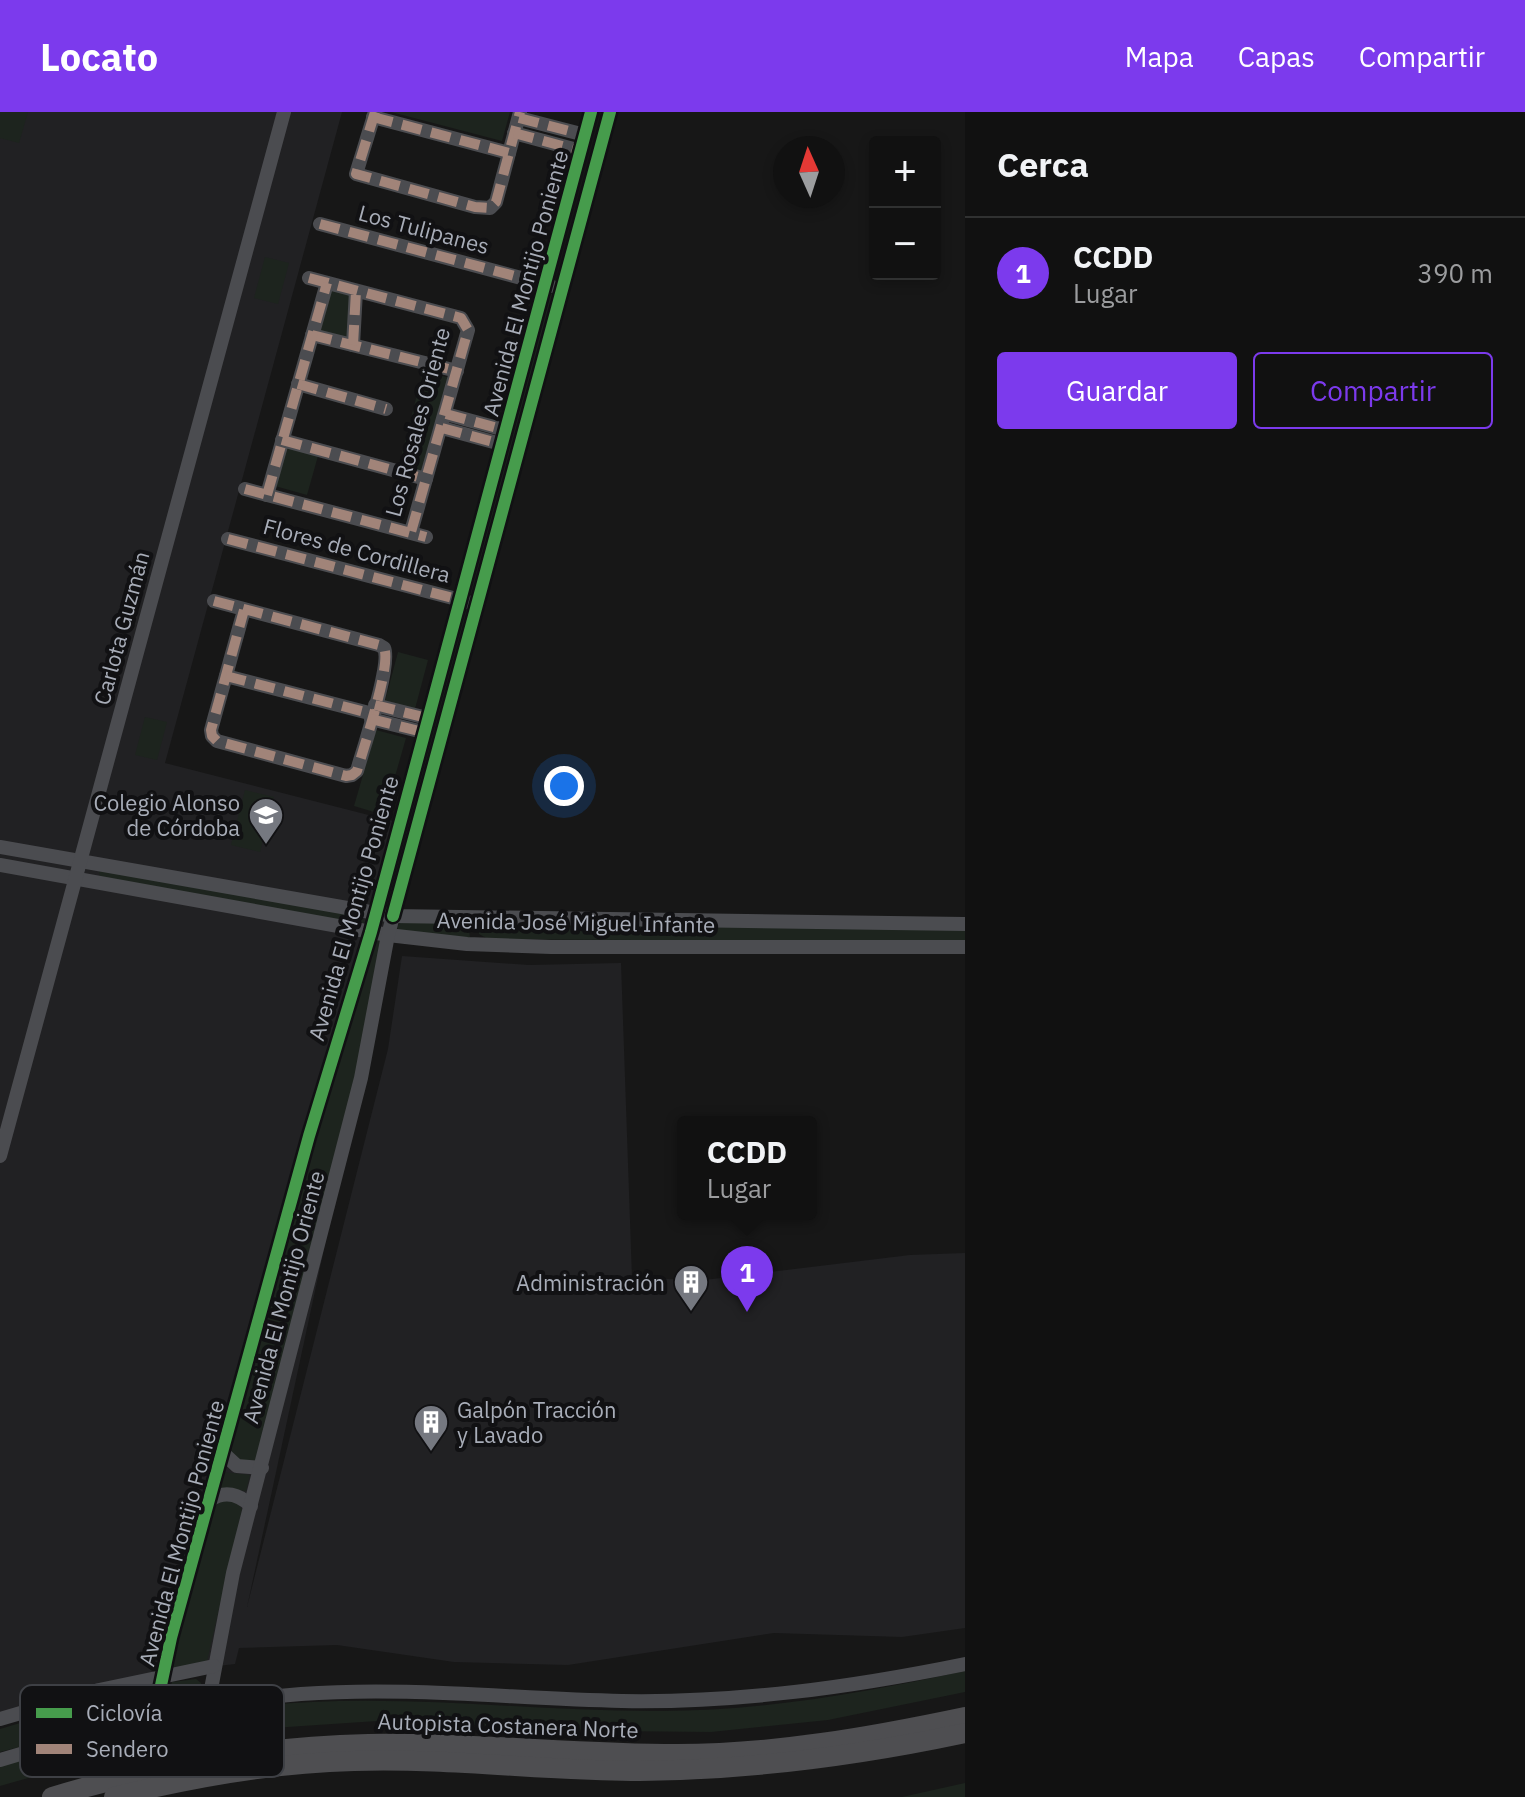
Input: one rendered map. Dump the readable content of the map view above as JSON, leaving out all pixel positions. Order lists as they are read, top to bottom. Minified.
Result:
{"streets":{"highway":["Autopista Costanera Norte"],"street":["Los Tulipanes","Avenida El Montijo Poniente","Los Rosales Oriente","Flores de Cordillera","Carlota Guzmán","Avenida José Miguel Infante","Avenida El Montijo Oriente"]},"crossings":[["Los Tulipanes","Avenida El Montijo Poniente"],["Los Tulipanes","Avenida El Montijo Oriente"],["Avenida El Montijo Poniente","Flores de Cordillera"],["Avenida El Montijo Poniente","Avenida José Miguel Infante"],["Flores de Cordillera","Avenida El Montijo Oriente"],["Carlota Guzmán","Avenida José Miguel Infante"],["Avenida José Miguel Infante","Avenida El Montijo Oriente"]],"places":{"school or university":["Colegio Alonso de Córdoba"],"building":["Administración","Galpón Tracción y Lavado"]},"legend":["Ciclovía","Sendero"],"north":"top","page":{"header":"Locato","nav":["Mapa","Capas","Compartir"],"heading":"Cerca","map_buttons":["+","−"],"list":[{"mark":"1","name":"CCDD","note":"Lugar","value":"390 m"}],"buttons":["Guardar","Compartir"],"popup":["CCDD","Lugar"],"pins":"1"}}
